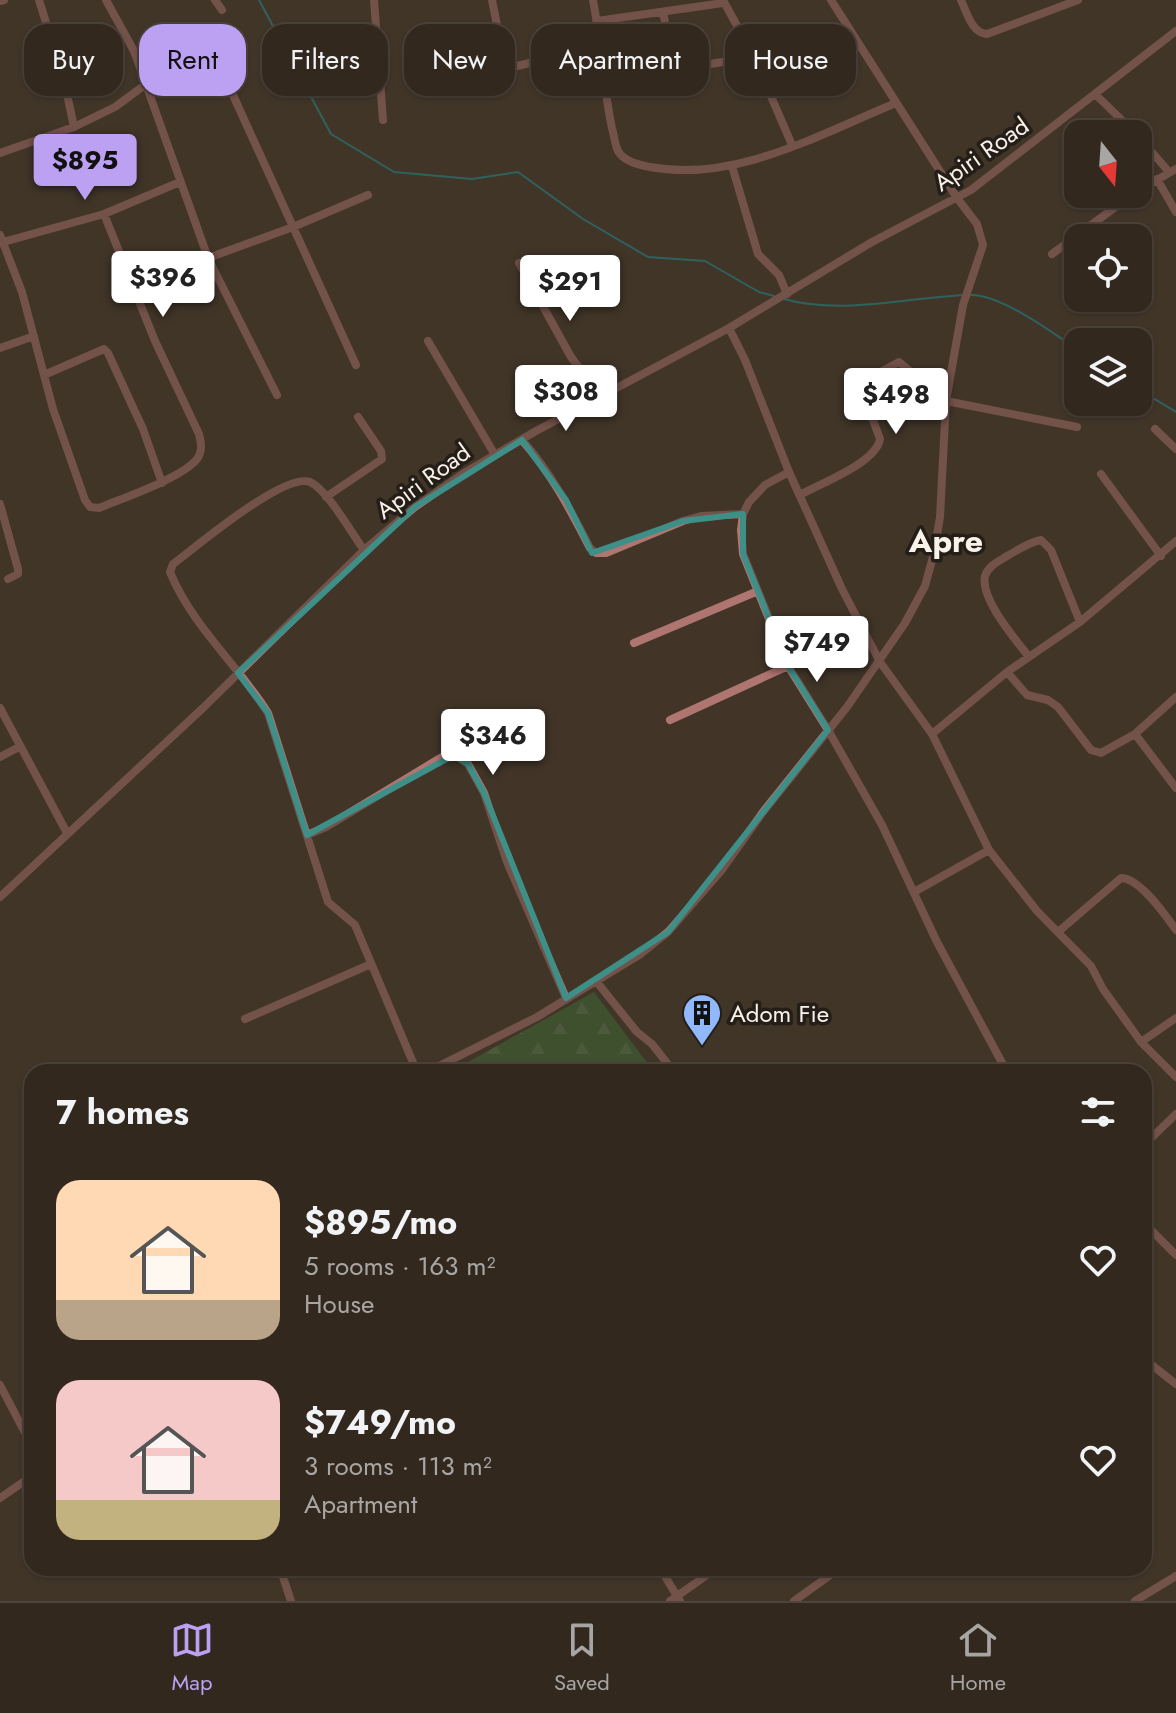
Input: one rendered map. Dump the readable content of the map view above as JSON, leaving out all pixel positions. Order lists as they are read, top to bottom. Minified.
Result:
{"streets":{"street":["Apiri Road"]},"districts":["Apre"],"places":{"building":["Adom Fie"]},"north":"bottom","page":{"chip":["Buy","Rent","Filters","New","Apartment","House"],"price":["$895","$396","$291","$308","$498","$749","$346"],"heading":"7 homes","list":[{"name":"$895/mo","note":"5 rooms · 163 m² · House"},{"name":"$749/mo","note":"3 rooms · 113 m² · Apartment"}],"tabs":["Map","Saved","Home"]}}
